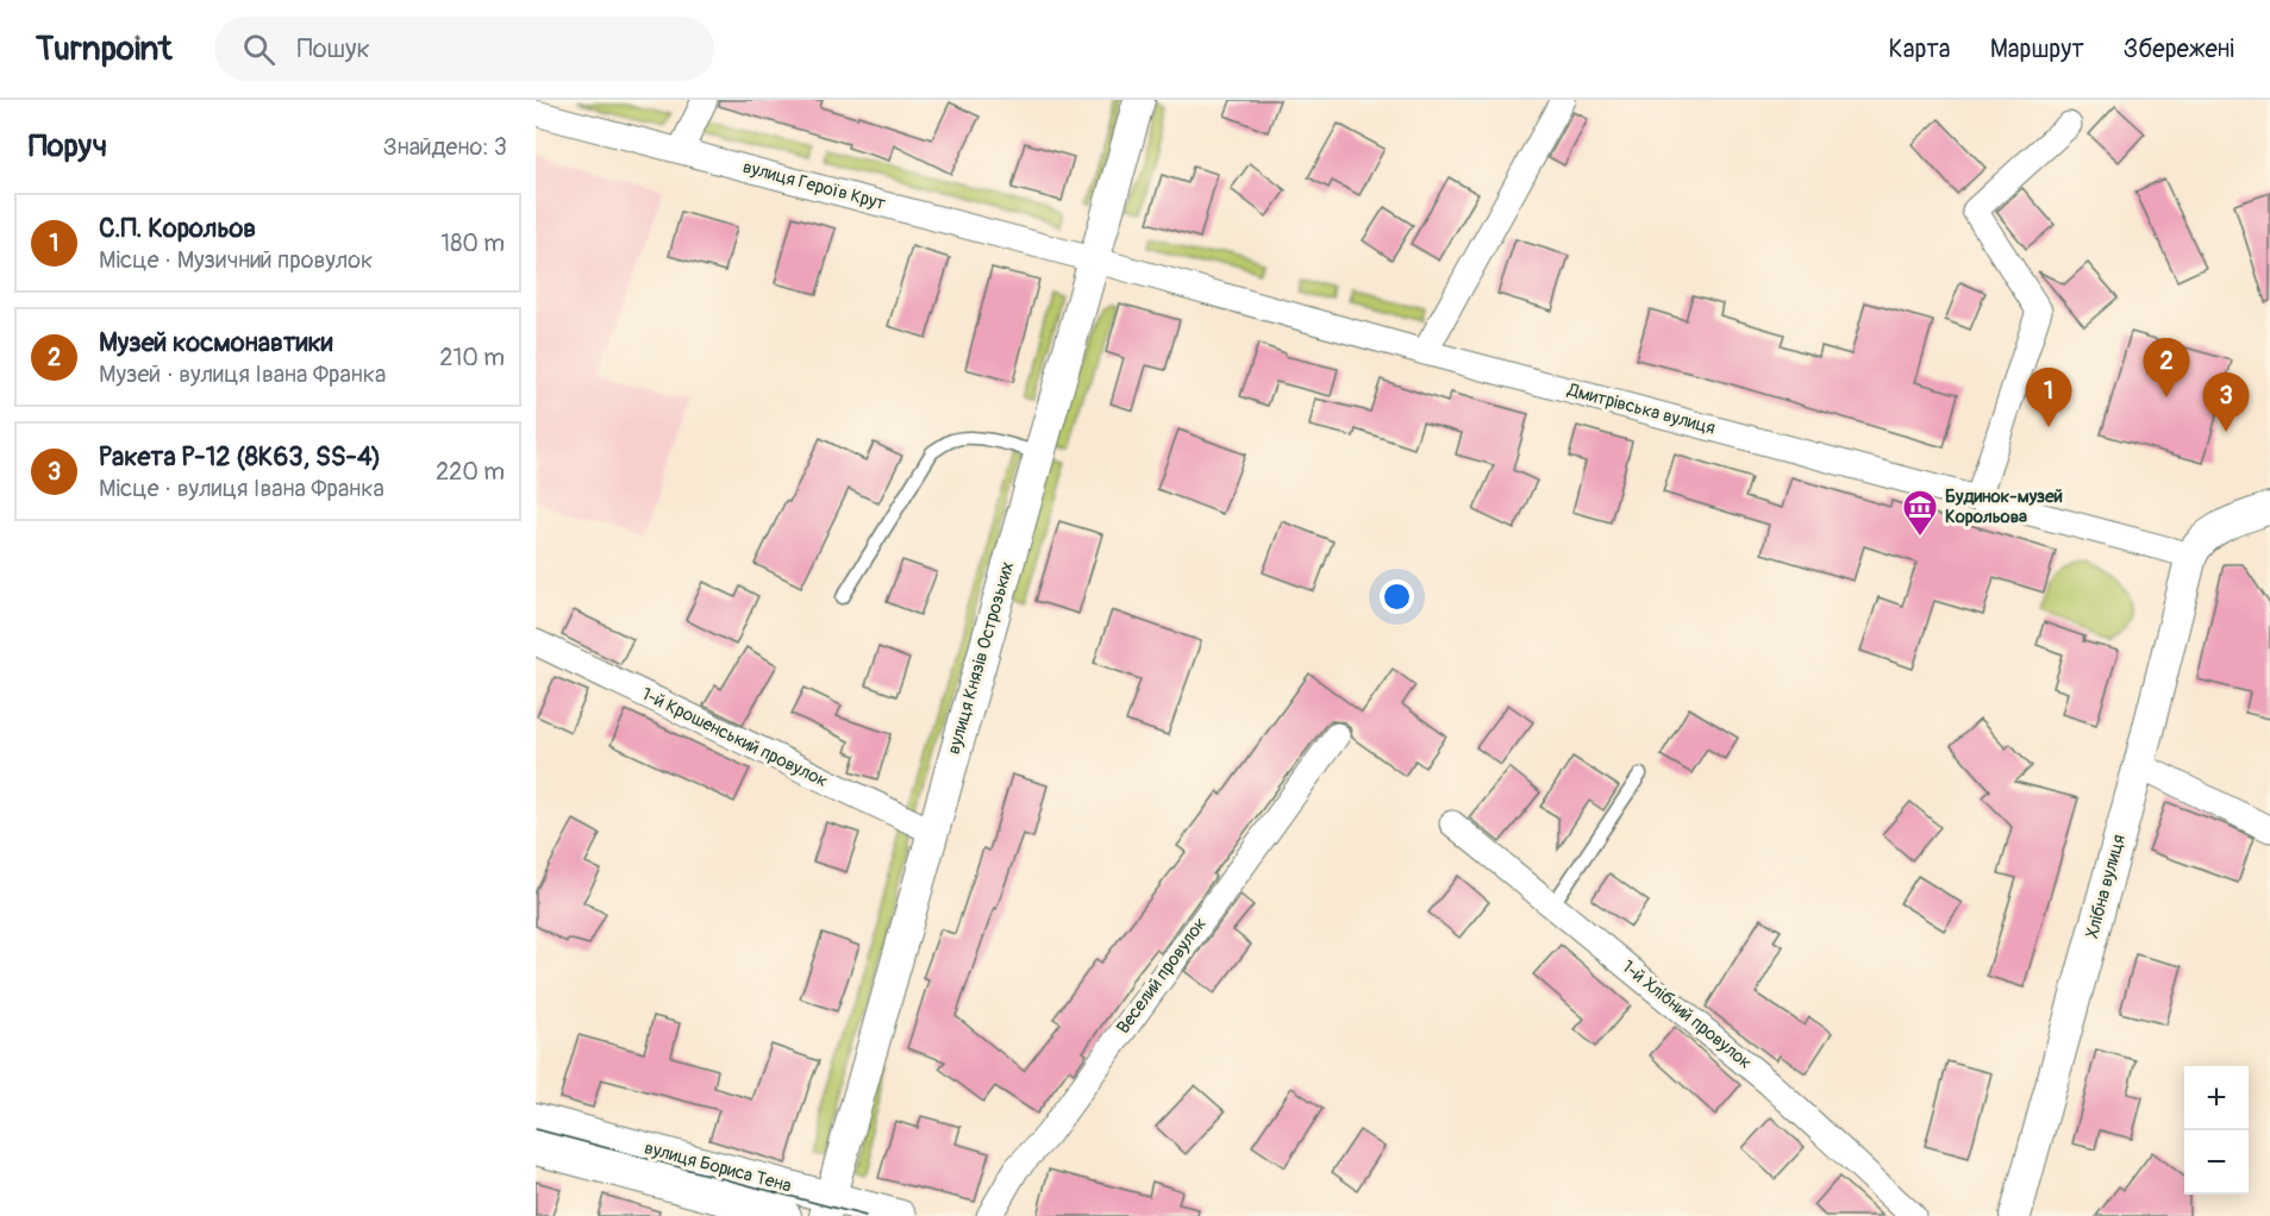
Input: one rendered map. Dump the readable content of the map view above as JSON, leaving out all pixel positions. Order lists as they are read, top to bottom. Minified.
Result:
{"streets":{"street":["вулиця Героїв Крут","Дмитрівська вулиця","вулиця Князів Острозьких","1-й Крошенський провулок","Хлібна вулиця","Веселий провулок","1-й Хлібний провулок","вулиця Бориса Тена"]},"crossings":[["вулиця Героїв Крут","Дмитрівська вулиця"],["вулиця Героїв Крут","вулиця Князів Острозьких"],["Дмитрівська вулиця","вулиця Князів Острозьких"],["Дмитрівська вулиця","Хлібна вулиця"],["вулиця Князів Острозьких","1-й Крошенський провулок"],["вулиця Князів Острозьких","вулиця Бориса Тена"]],"places":{"museum":["Будинок-музей Корольова"]},"page":{"header":"Turnpoint","search":"Пошук","nav":["Карта","Маршрут","Збережені"],"heading":["Поруч","Знайдено: 3"],"list":[{"mark":"1","name":"С.П. Корольов","note":"Місце · Музичний провулок","value":"180 m"},{"mark":"2","name":"Музей космонавтики","note":"Музей · вулиця Івана Франка","value":"210 m"},{"mark":"3","name":"Ракета Р-12 (8К63, SS-4)","note":"Місце · вулиця Івана Франка","value":"220 m"}],"pins":["2","1","3"],"map_buttons":["+","−"]}}
